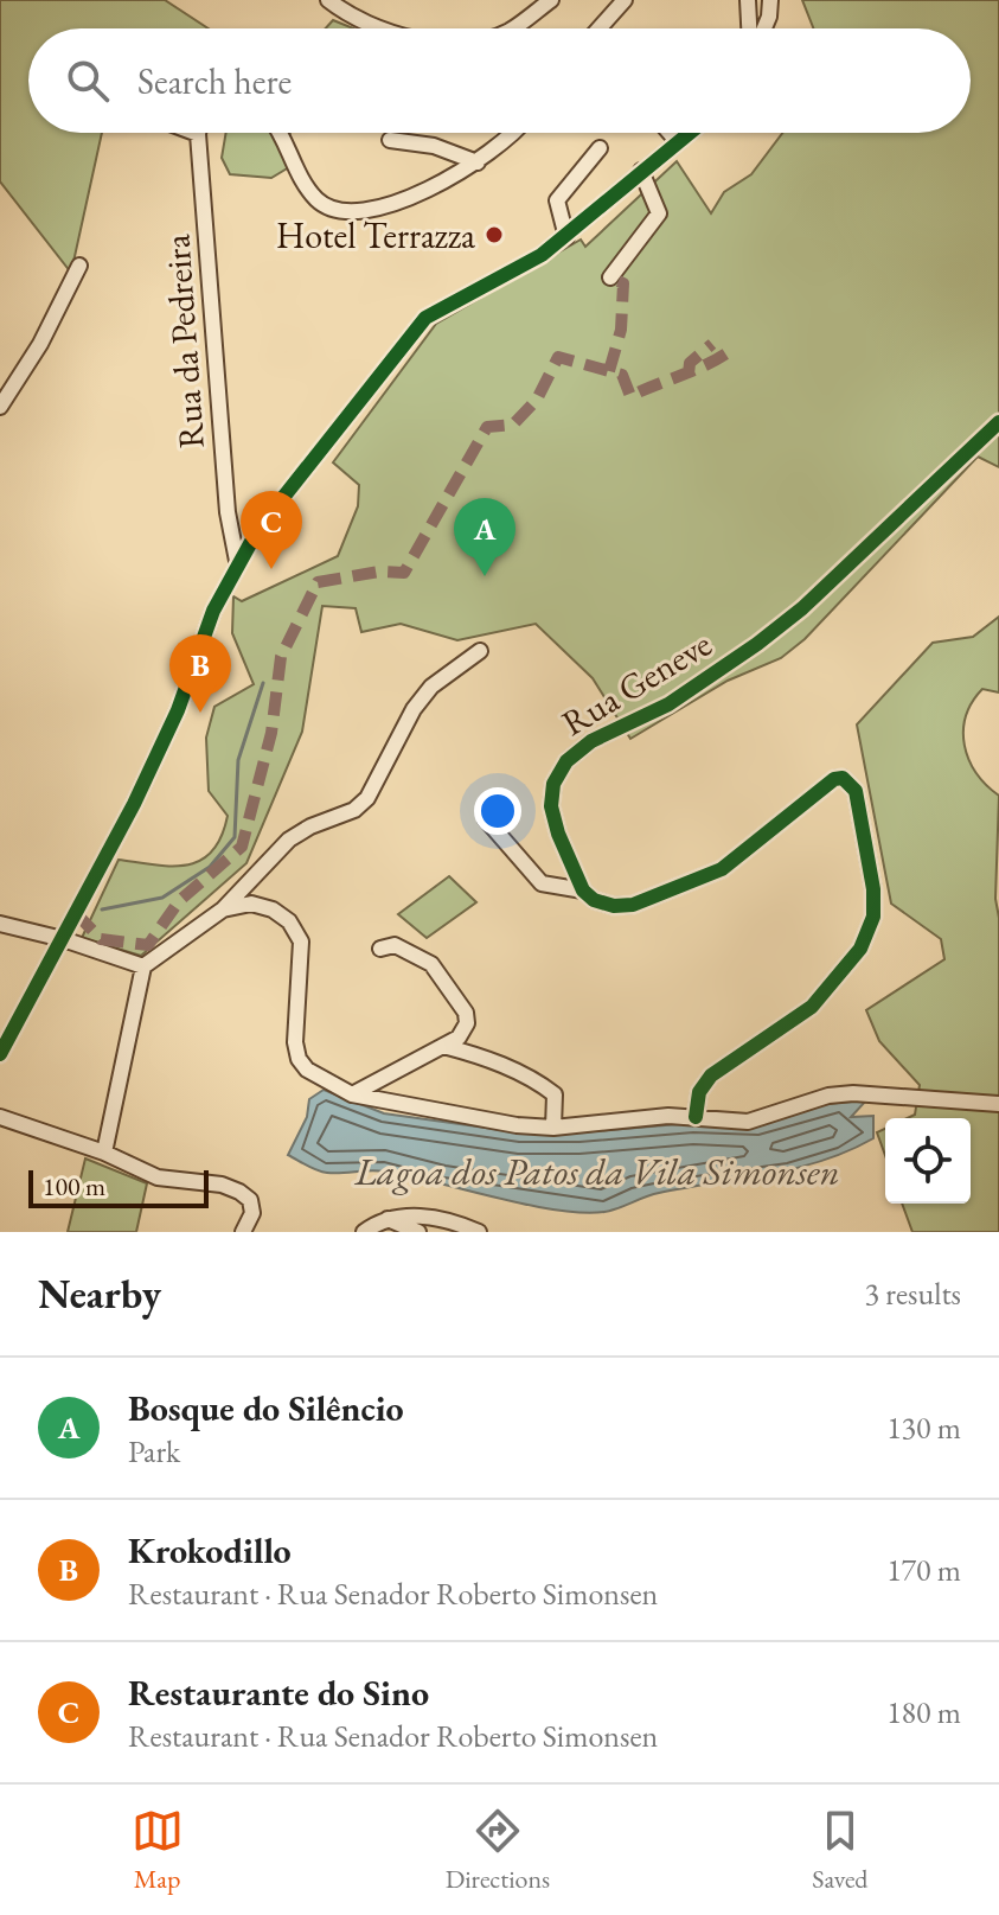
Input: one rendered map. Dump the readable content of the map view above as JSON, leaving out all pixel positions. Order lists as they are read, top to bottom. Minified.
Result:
{"streets":{"street":["Rua da Pedreira","Rua Geneve"]},"water":["Lagoa dos Patos da Vila Simonsen"],"places":["Hotel Terrazza"],"scale_bar":"100 m","page":{"search":"Search here","pins":["C","A","B"],"scale":"100 m","heading":["Nearby","3 results"],"list":[{"mark":"A","name":"Bosque do Silêncio","note":"Park","value":"130 m"},{"mark":"B","name":"Krokodillo","note":"Restaurant · Rua Senador Roberto Simonsen","value":"170 m"},{"mark":"C","name":"Restaurante do Sino","note":"Restaurant · Rua Senador Roberto Simonsen","value":"180 m"}],"nav":["Map","Directions","Saved"]}}
